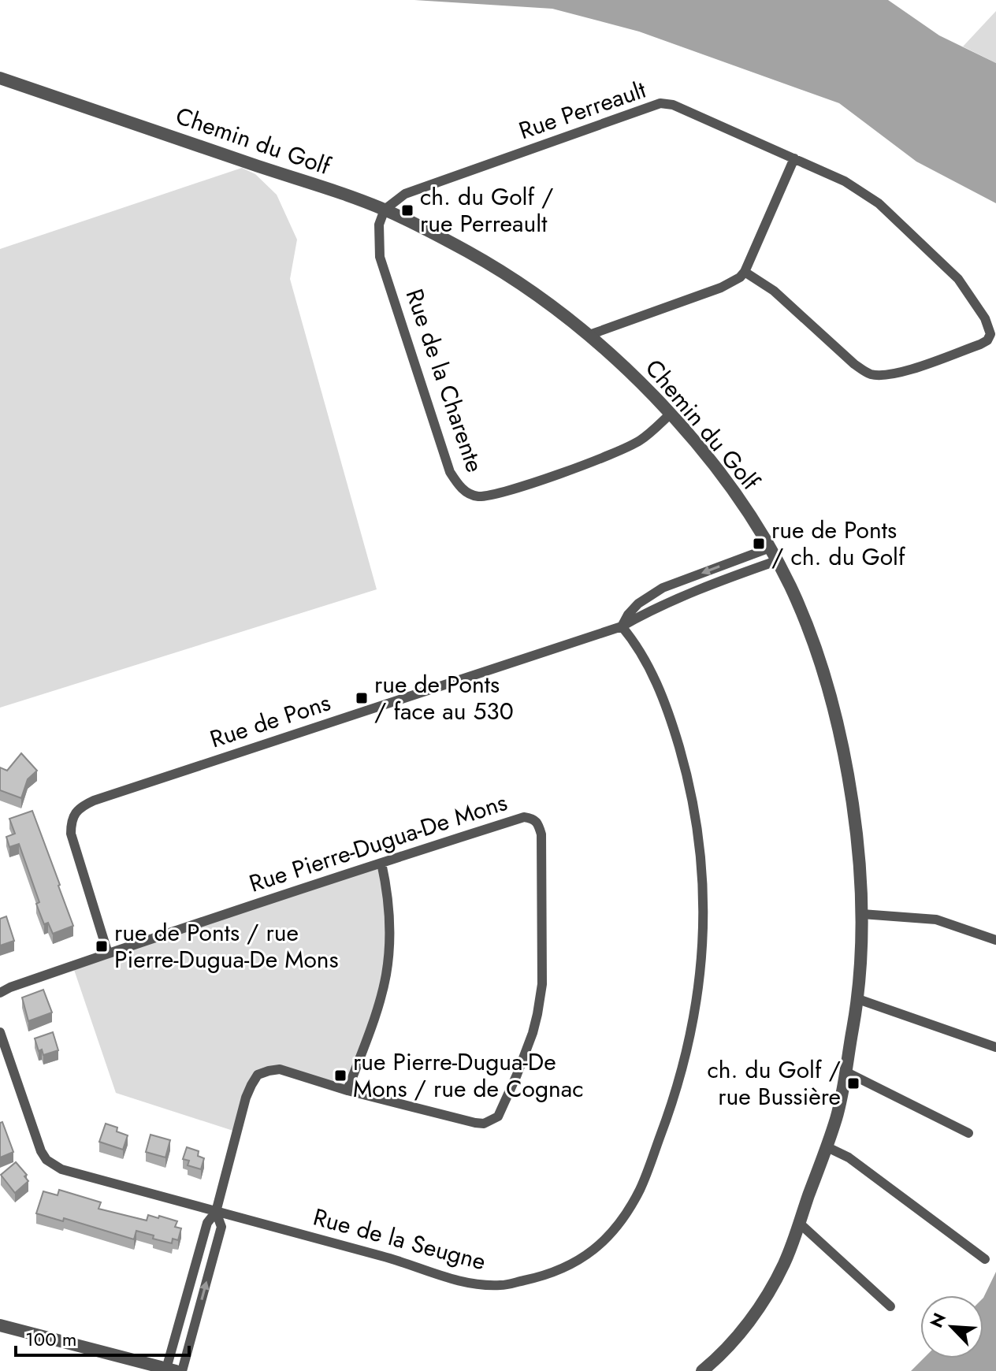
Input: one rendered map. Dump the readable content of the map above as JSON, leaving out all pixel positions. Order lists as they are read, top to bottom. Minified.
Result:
{"streets":{"street":["Rue Perreault","Chemin du Golf","Rue de la Charente","Rue de Pons","Rue Pierre-Dugua-De Mons","Rue de la Seugne"]},"crossings":[["Rue Perreault","Chemin du Golf"],["Rue Perreault","Rue de la Charente"],["Chemin du Golf","Rue de la Charente"],["Chemin du Golf","Rue de Pons"],["Rue de Pons","Rue Pierre-Dugua-De Mons"],["Rue de Pons","Rue de la Seugne"],["Rue Pierre-Dugua-De Mons","Rue de la Seugne"]],"places":{"transit":["ch. du Golf / rue Perreault","rue de Ponts / ch. du Golf","rue de Ponts / face au 530","rue de Ponts / rue Pierre-Dugua-De Mons","rue Pierre-Dugua-De Mons / rue de Cognac","ch. du Golf / rue Bussière"]},"scale_bar":"100 m","north":"top left"}
